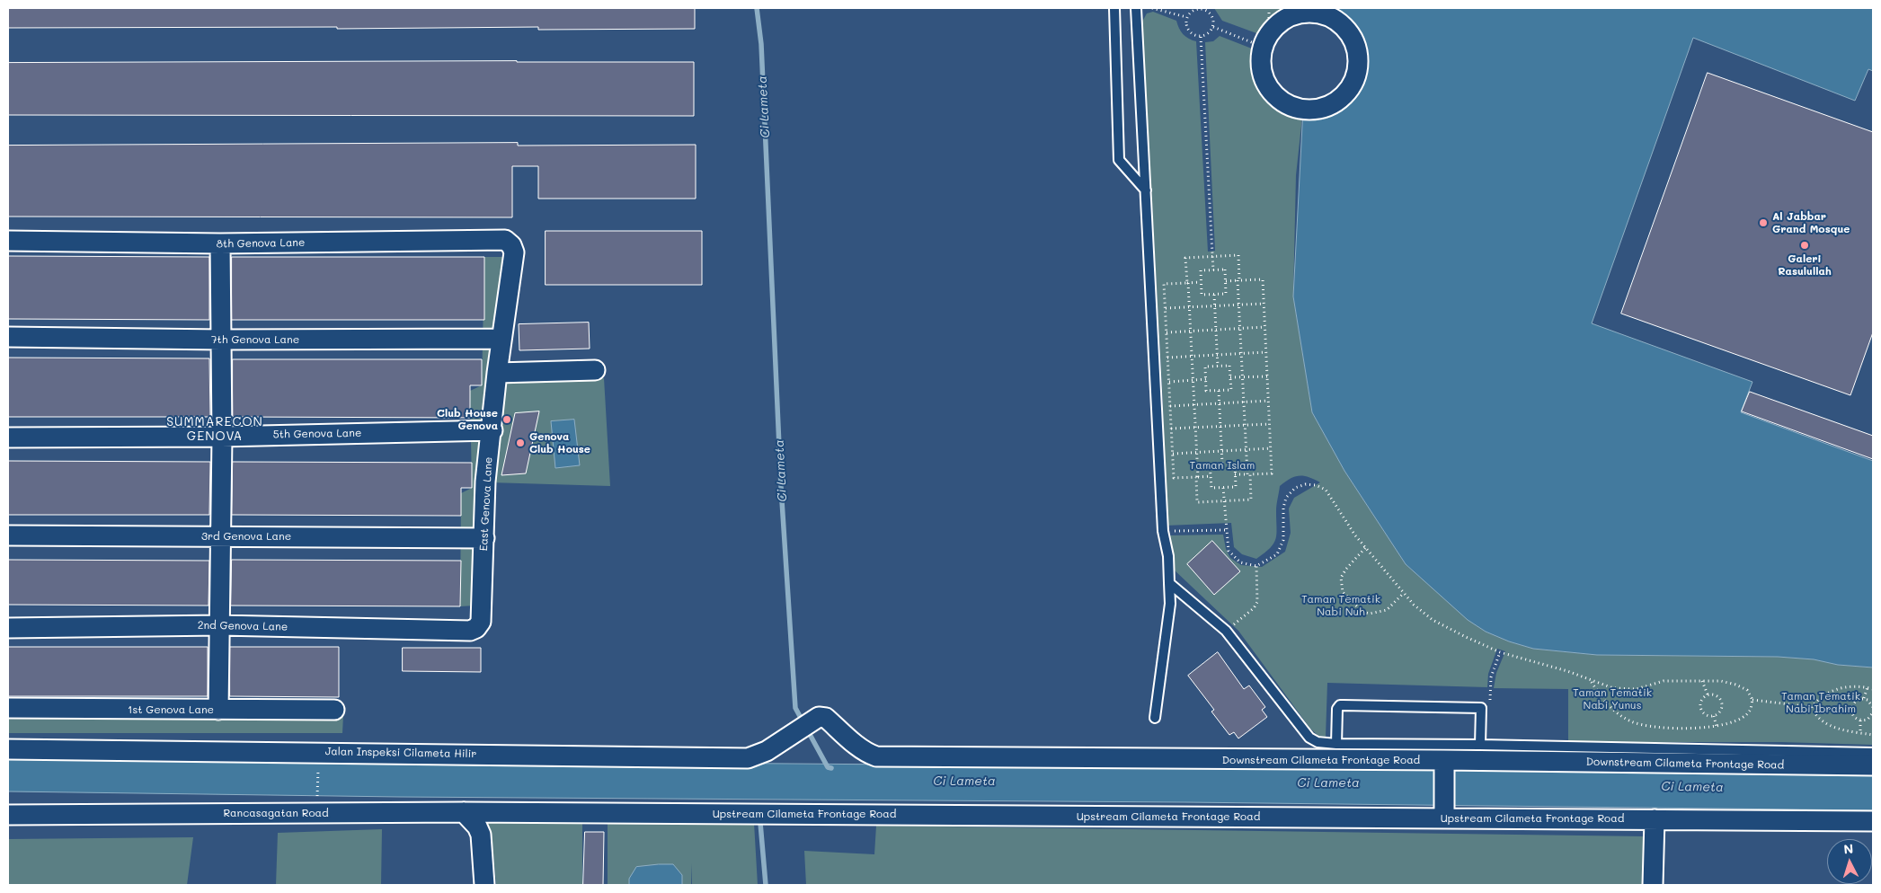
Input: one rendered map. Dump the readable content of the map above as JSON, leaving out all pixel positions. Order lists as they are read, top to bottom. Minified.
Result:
{"streets":{"street":["8th Genova Lane","7th Genova Lane","5th Genova Lane","East Genova Lane","3rd Genova Lane","2nd Genova Lane","1st Genova Lane","Jalan Inspeksi Cilameta Hilir","Downstream Cilameta Frontage Road","Rancasagatan Road","Upstream Cilameta Frontage Road"]},"crossings":[["8th Genova Lane","East Genova Lane"],["7th Genova Lane","East Genova Lane"],["5th Genova Lane","East Genova Lane"],["East Genova Lane","3rd Genova Lane"],["East Genova Lane","2nd Genova Lane"],["Jalan Inspeksi Cilameta Hilir","Downstream Cilameta Frontage Road"],["Rancasagatan Road","Upstream Cilameta Frontage Road"]],"districts":["SUMMARECON GENOVA"],"water":["Ci Lameta"],"parks":["Taman Islam","Taman Tematik Nabi Nuh","Taman Tematik Nabi Yunus","Taman Tematik Nabi Ibrahim"],"places":["Al Jabbar Grand Mosque","Galeri Rasulullah","Club House Genova","Genova Club House"],"north":"top"}
